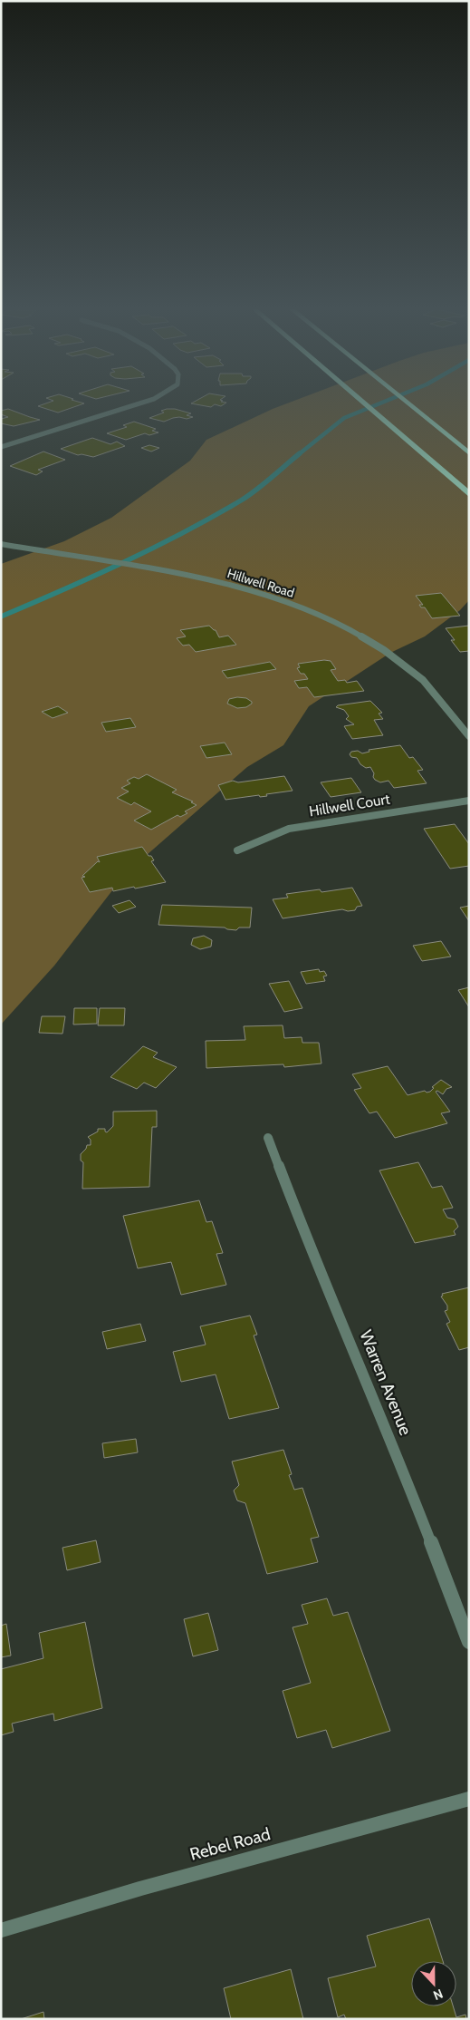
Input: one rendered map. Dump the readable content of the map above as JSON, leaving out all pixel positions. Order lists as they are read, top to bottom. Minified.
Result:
{"streets":{"street":["Hillwell Road","Hillwell Court","Warren Avenue","Rebel Road"]},"north":"bottom"}
